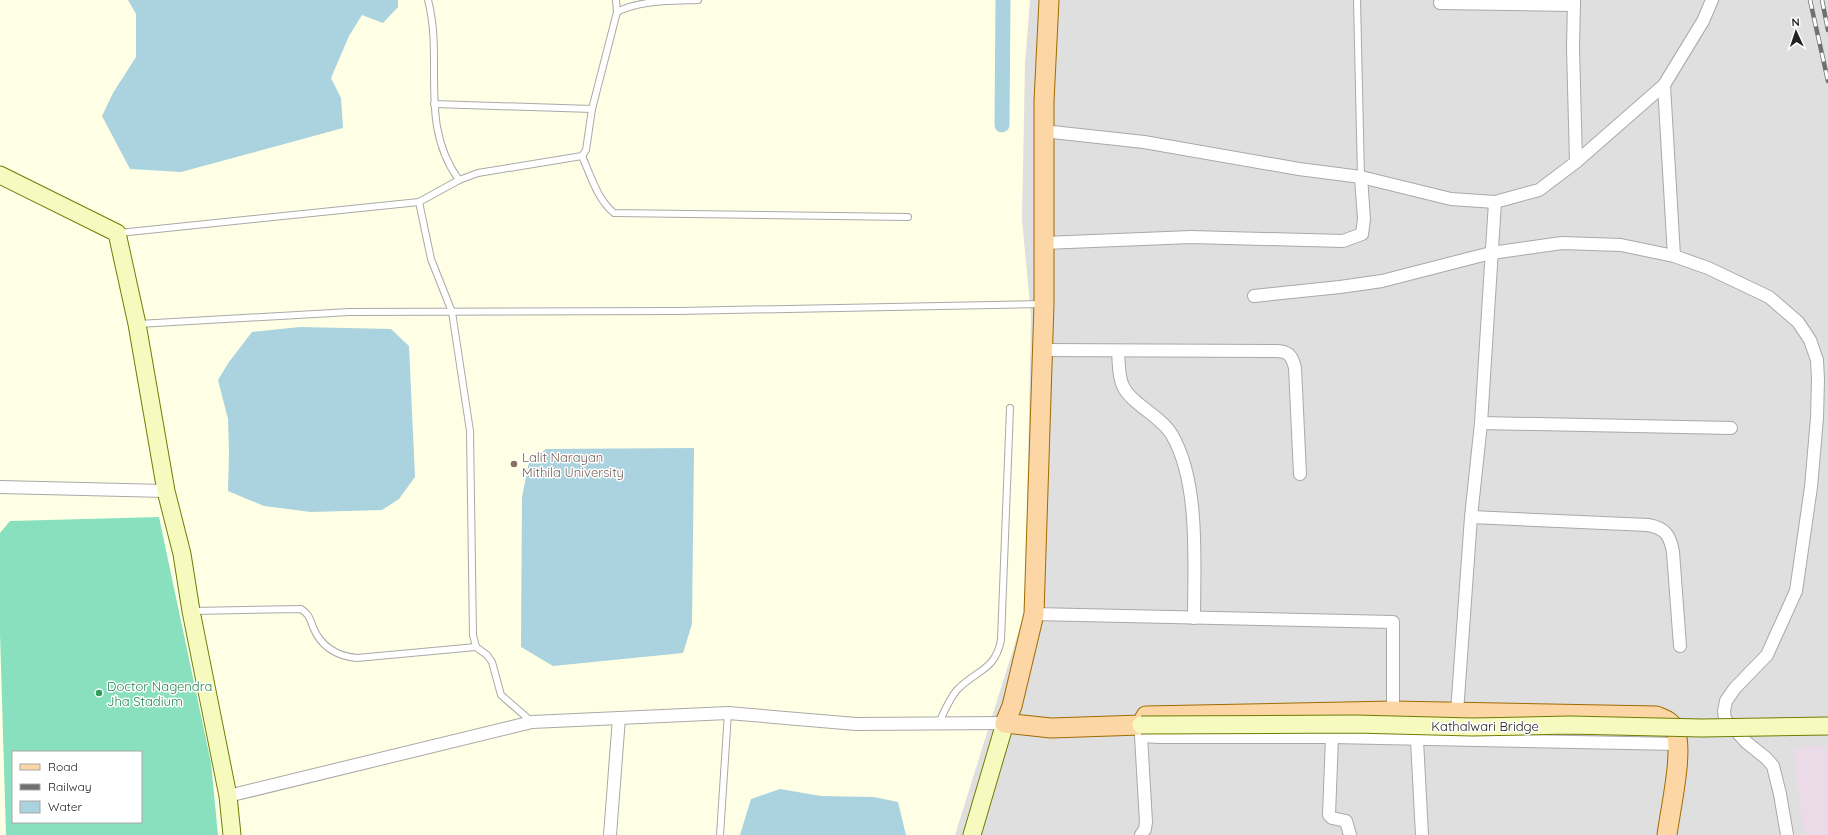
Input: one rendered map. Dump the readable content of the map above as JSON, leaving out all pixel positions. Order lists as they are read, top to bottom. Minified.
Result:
{"streets":{"main road":["Kathalwari Bridge"]},"places":["Lalit Narayan Mithila University","Doctor Nagendra Jha Stadium"],"legend":["Road","Railway","Water"],"north":"top"}
